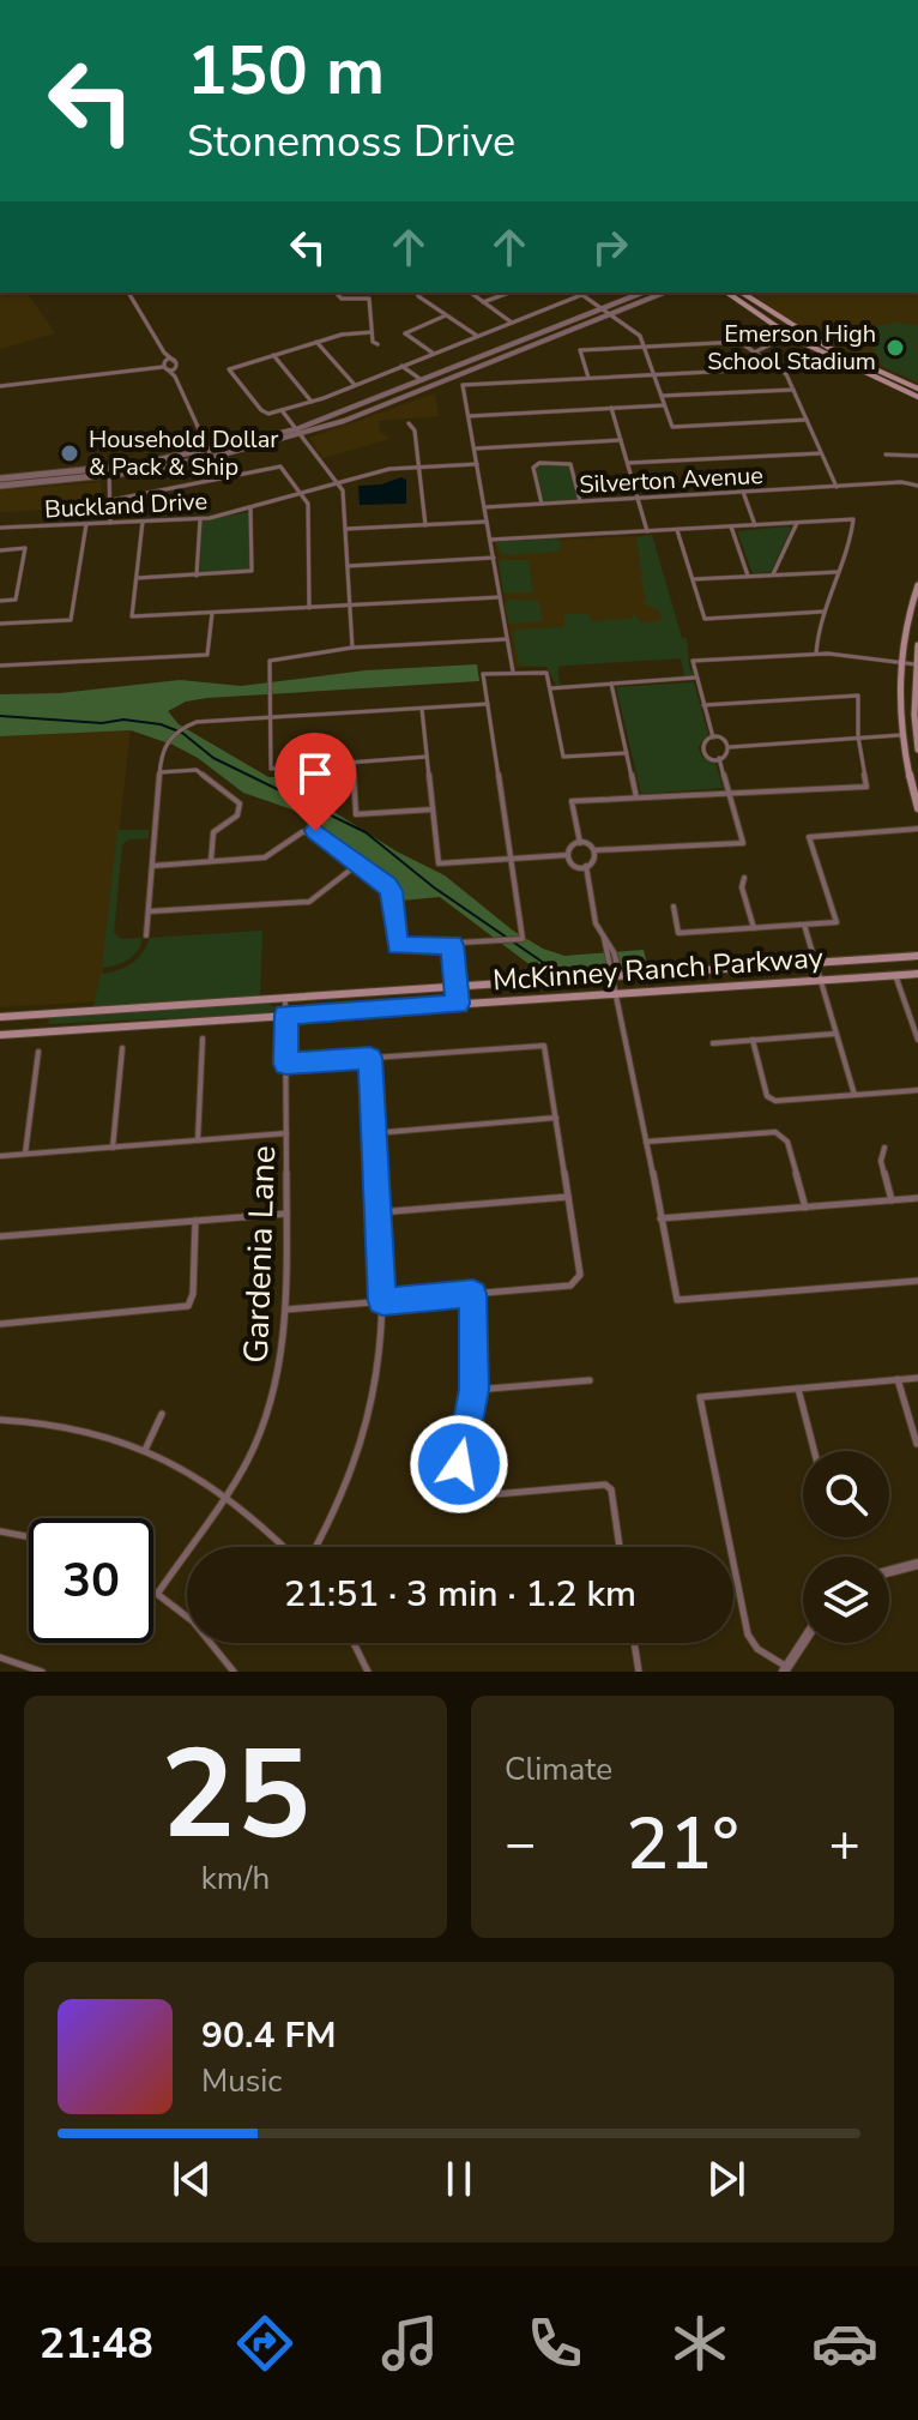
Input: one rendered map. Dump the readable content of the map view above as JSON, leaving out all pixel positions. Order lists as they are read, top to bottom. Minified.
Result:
{"streets":{"main road":["McKinney Ranch Parkway"],"street":["Silverton Avenue","Buckland Drive","Gardenia Lane"]},"crossings":[["McKinney Ranch Parkway","Gardenia Lane"]],"places":["Emerson High School Stadium","Household Dollar & Pack & Ship"],"page":{"turn":["150 m","Stonemoss Drive"],"limit":"30","trip":"21:51 · 3 min · 1.2 km","tile":[["25","km/h"],"Climate"],"heat":["−","21°","+"],"song":["90.4 FM","Music"],"tabs":"21:48"}}
